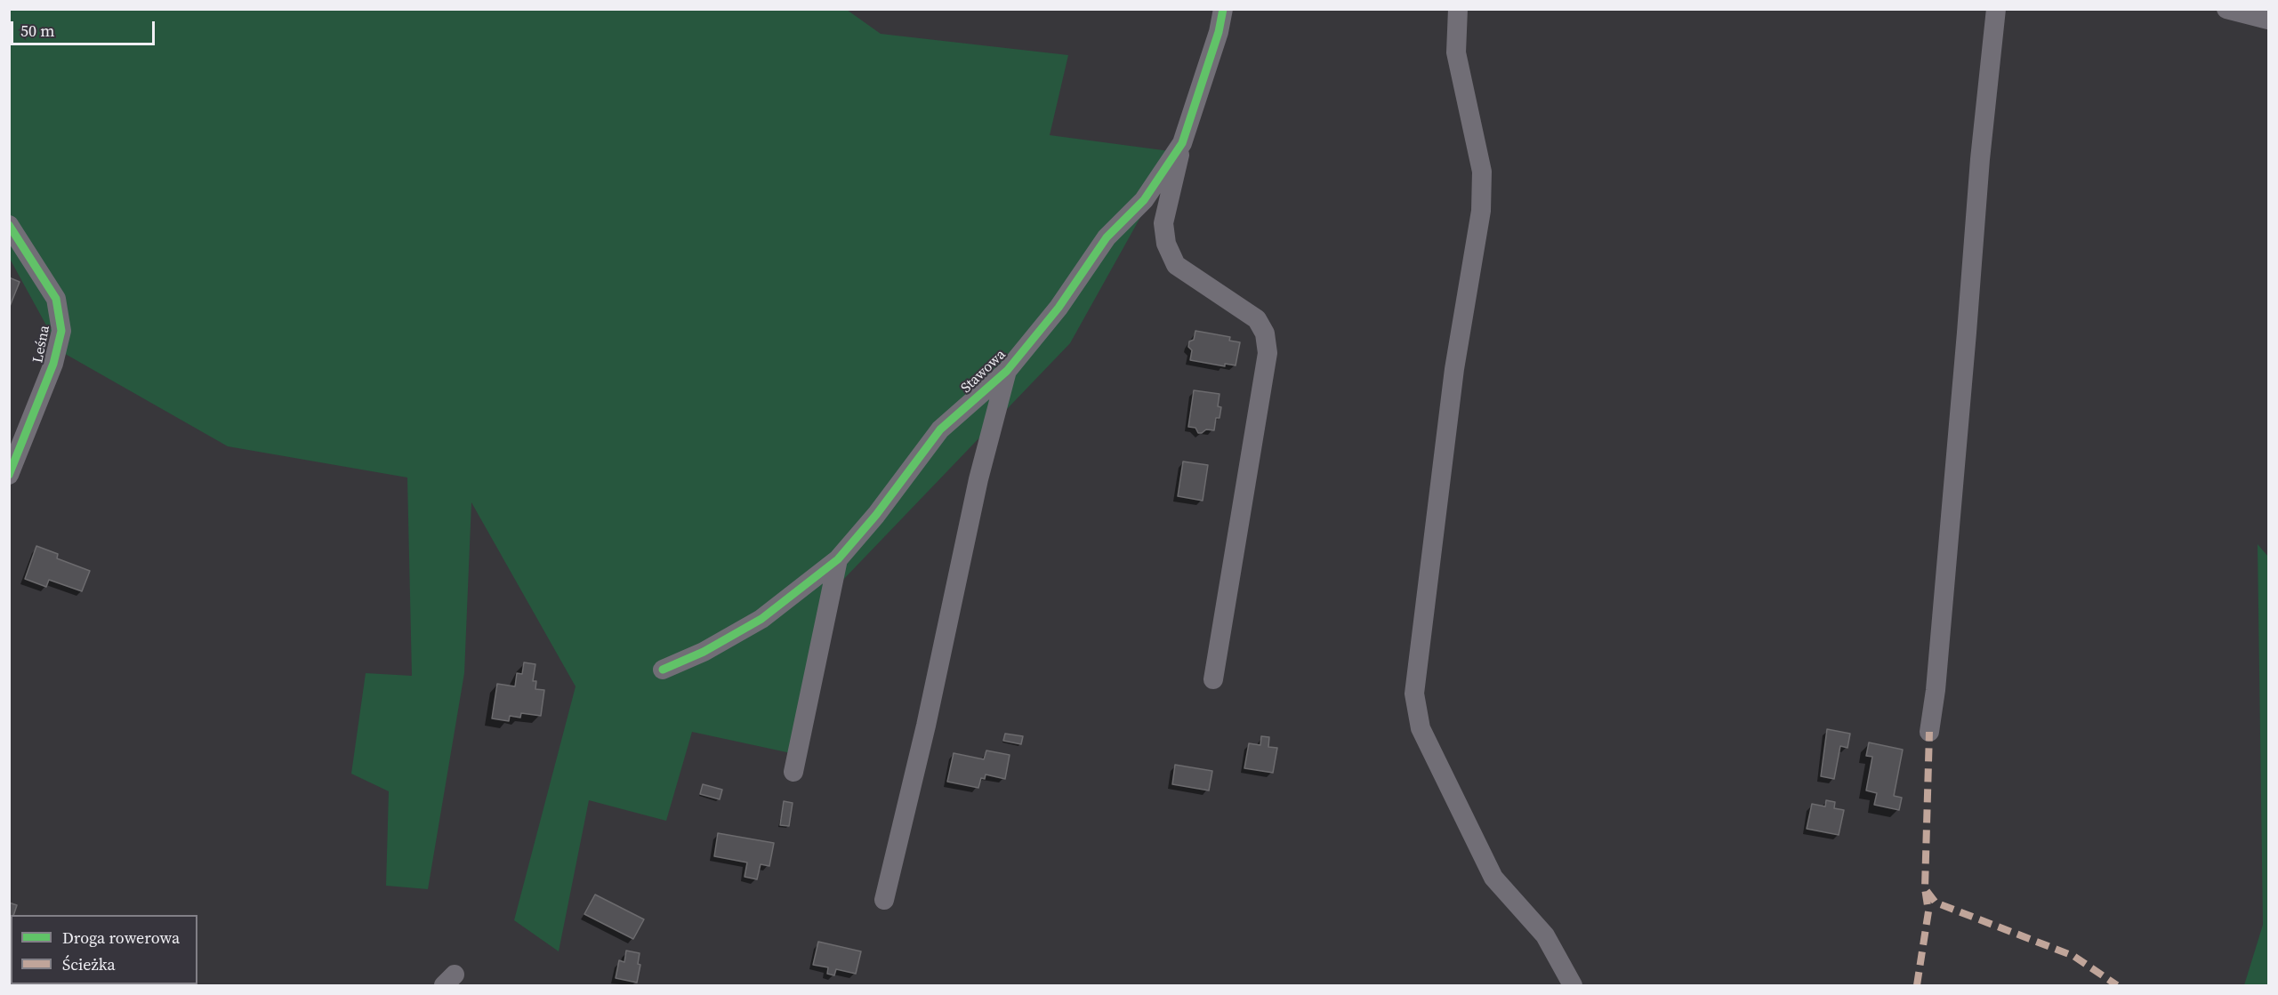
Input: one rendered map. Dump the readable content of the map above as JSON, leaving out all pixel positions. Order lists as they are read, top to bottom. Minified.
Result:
{"streets":{"street":["Leśna","Stawowa"]},"legend":["Droga rowerowa","Ścieżka"],"scale_bar":"50 m"}
